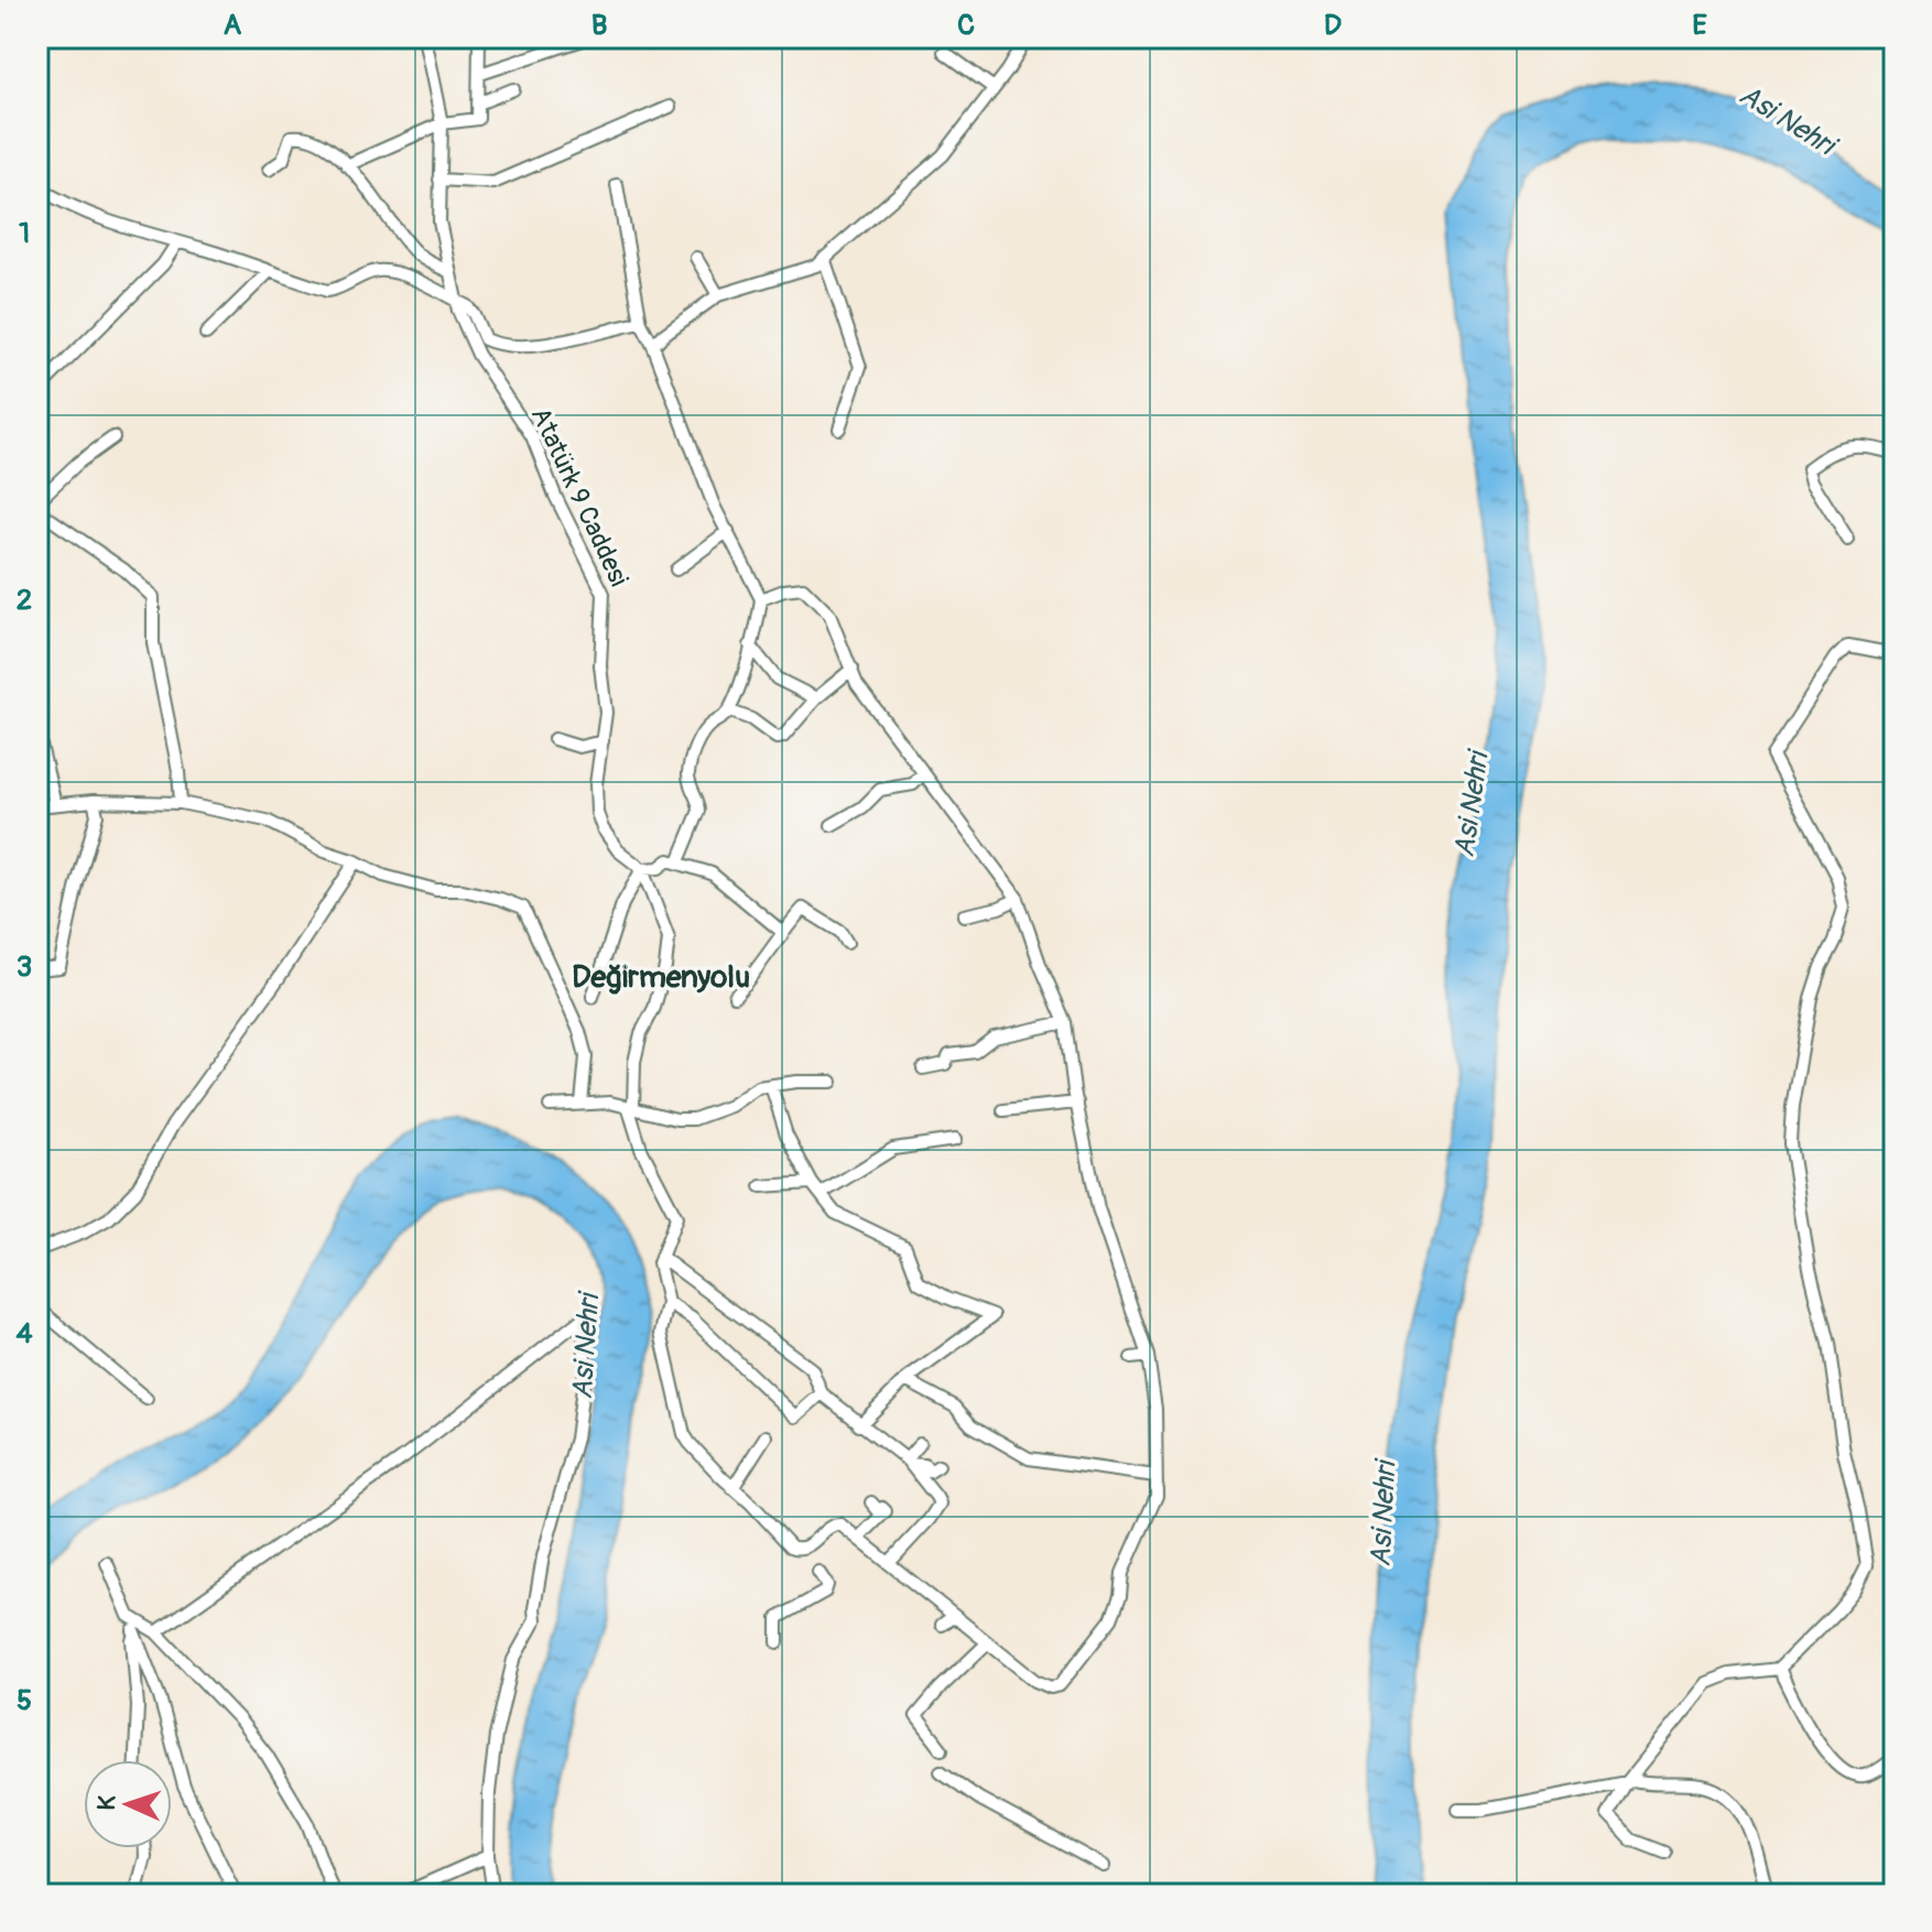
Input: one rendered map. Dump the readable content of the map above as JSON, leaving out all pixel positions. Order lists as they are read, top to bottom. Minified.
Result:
{"streets":{"street":["Atatürk 9 Caddesi"]},"districts":["Değirmenyolu"],"water":["Asi Nehri"],"north":"left","grid":{"columns":["A","B","C","D","E"],"rows":["1","2","3","4","5"]}}
